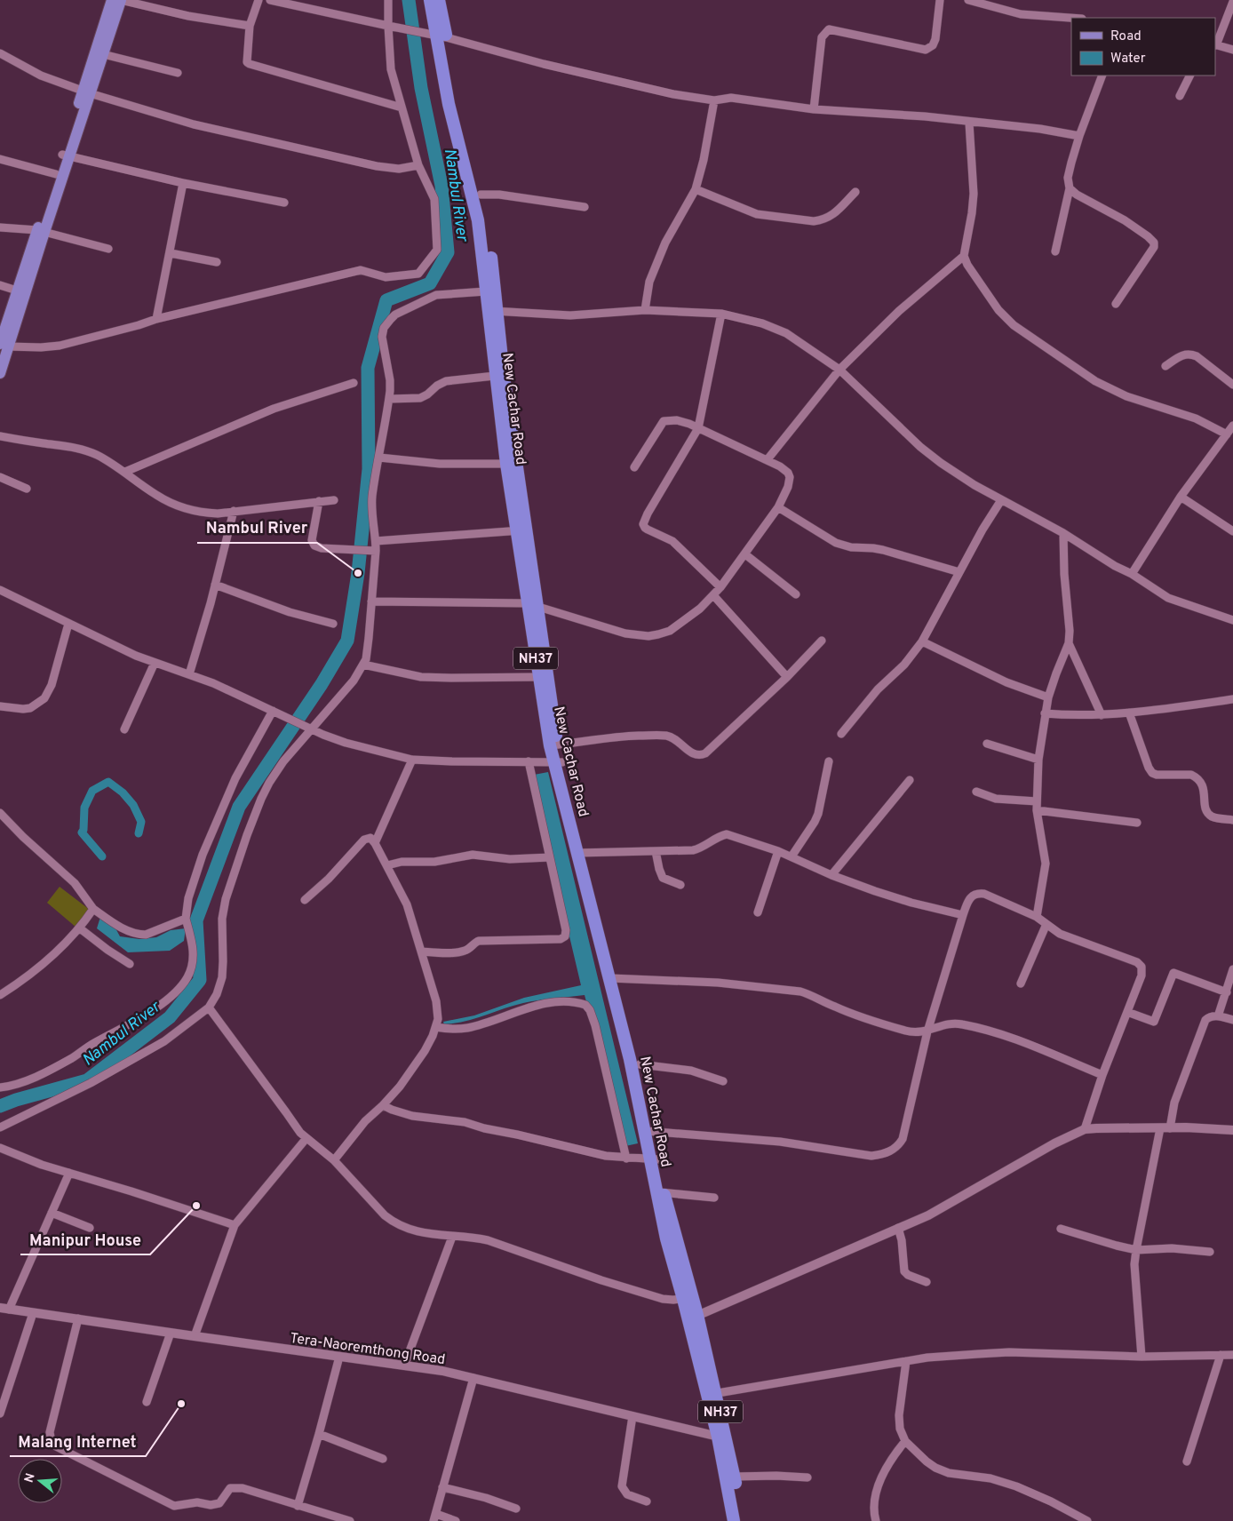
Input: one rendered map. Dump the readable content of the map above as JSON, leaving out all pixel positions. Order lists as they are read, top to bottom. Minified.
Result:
{"streets":{"highway":["New Cachar Road","NH37"],"street":["Tera-Naoremthong Road"]},"crossings":[["New Cachar Road","Tera-Naoremthong Road"]],"water":["Nambul River"],"places":["Nambul River","Manipur House","Malang Internet"],"legend":["Road","Water"],"north":"left"}
